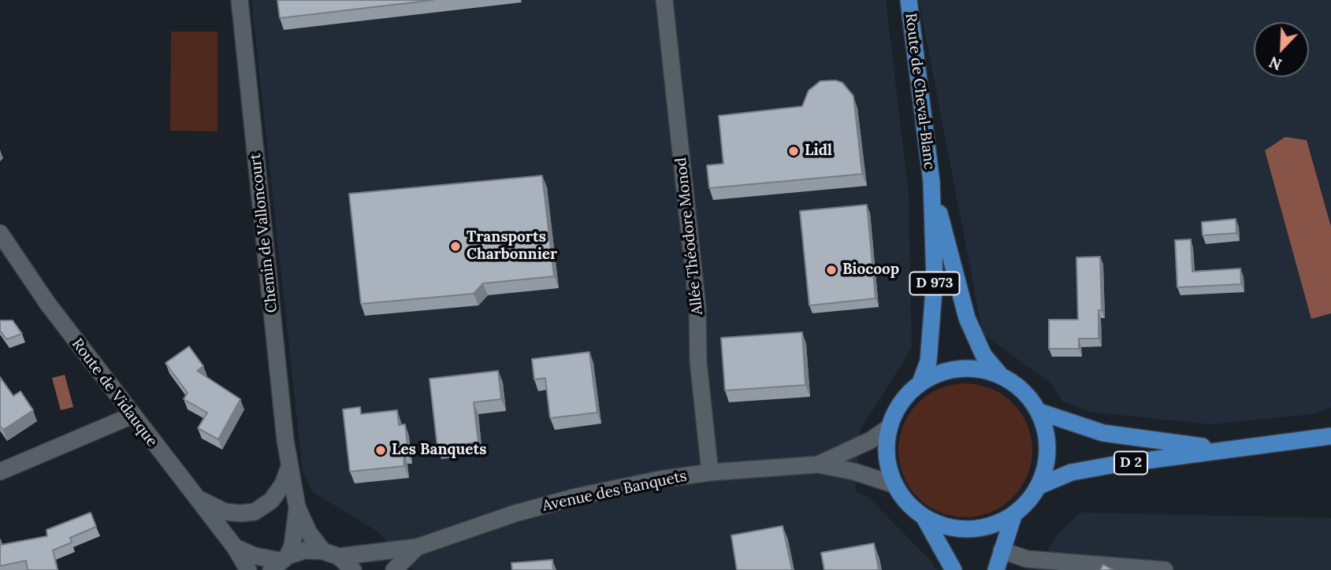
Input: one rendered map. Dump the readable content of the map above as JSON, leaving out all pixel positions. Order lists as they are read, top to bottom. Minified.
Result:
{"streets":{"main road":["Route de Cheval-Blanc","D 973","D 2"],"street":["Chemin de Valloncourt","Allée Théodore Monod","Route de Vidauque","Avenue des Banquets"]},"crossings":[["Route de Cheval-Blanc","D 973"],["Chemin de Valloncourt","Route de Vidauque"],["Allée Théodore Monod","Avenue des Banquets"],["D 973","D 2"],["D 973","Avenue des Banquets"],["D 2","Avenue des Banquets"]],"places":["Lidl","Transports Charbonnier","Biocoop","Les Banquets"],"north":"bottom left"}
